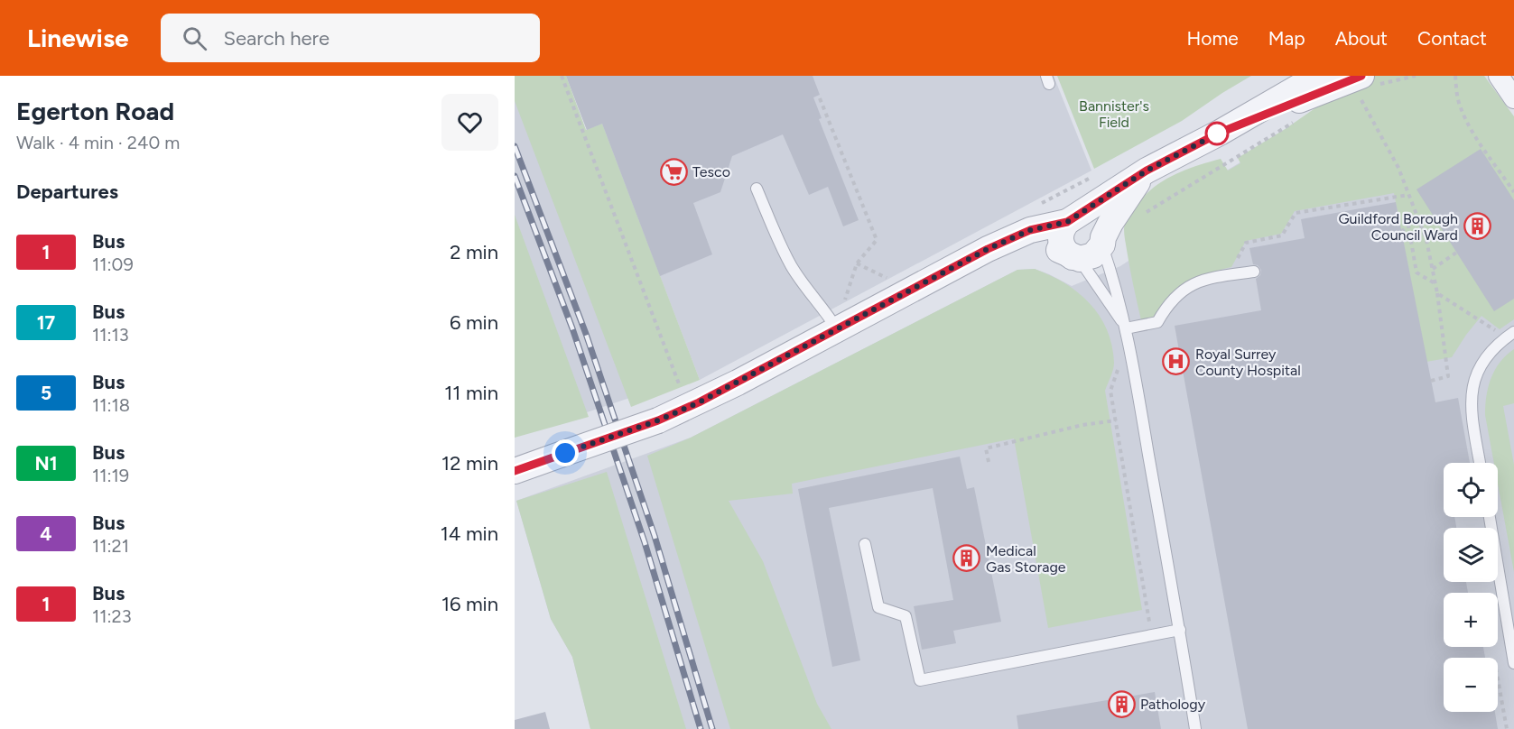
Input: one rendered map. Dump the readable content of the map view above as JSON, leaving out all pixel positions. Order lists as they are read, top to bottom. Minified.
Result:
{"parks":["Bannister's Field"],"places":{"supermarket":["Tesco"],"building":["Guildford Borough Council Ward","Medical Gas Storage","Pathology"],"hospital":["Royal Surrey County Hospital"]},"lines":["bus line 1"],"page":{"header":"Linewise","search":"Search here","nav":["Home","Map","About","Contact"],"heading":[["Egerton Road","Walk · 4 min · 240 m"],"Departures"],"list":[{"mark":"1","name":"Bus","note":"11:09","value":"2 min"},{"mark":"17","name":"Bus","note":"11:13","value":"6 min"},{"mark":"5","name":"Bus","note":"11:18","value":"11 min"},{"mark":"N1","name":"Bus","note":"11:19","value":"12 min"},{"mark":"4","name":"Bus","note":"11:21","value":"14 min"},{"mark":"1","name":"Bus","note":"11:23","value":"16 min"}],"map_buttons":["+","−"]}}
